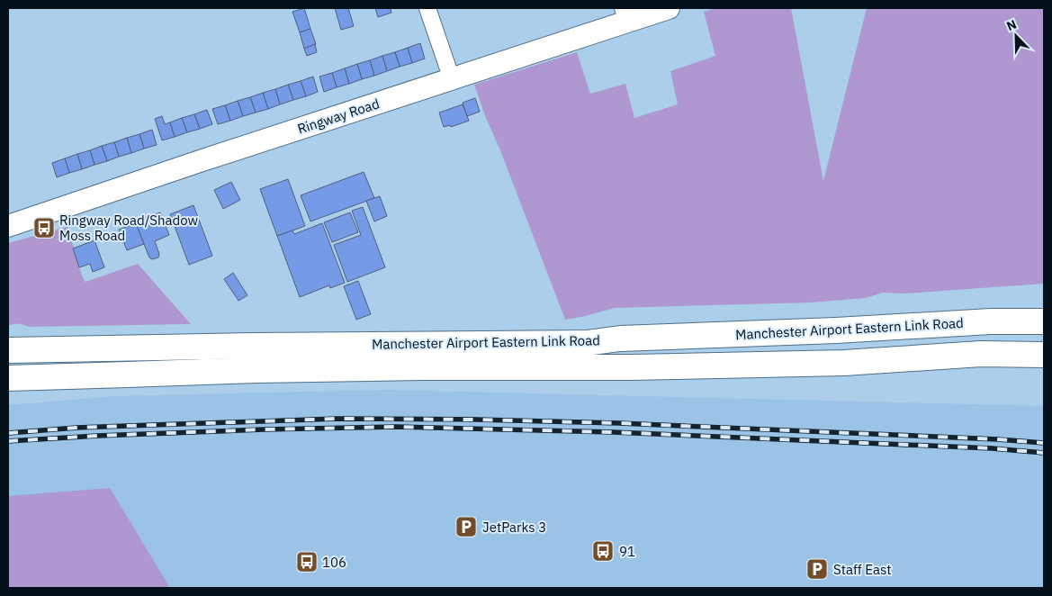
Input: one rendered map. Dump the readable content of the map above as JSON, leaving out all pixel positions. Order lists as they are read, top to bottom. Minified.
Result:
{"streets":{"highway":["Manchester Airport Eastern Link Road"],"street":["Ringway Road"]},"places":{"bus stop":["Ringway Road/Shadow Moss Road","91","106"],"parking":["JetParks 3","Staff East"]},"north":"top left"}
